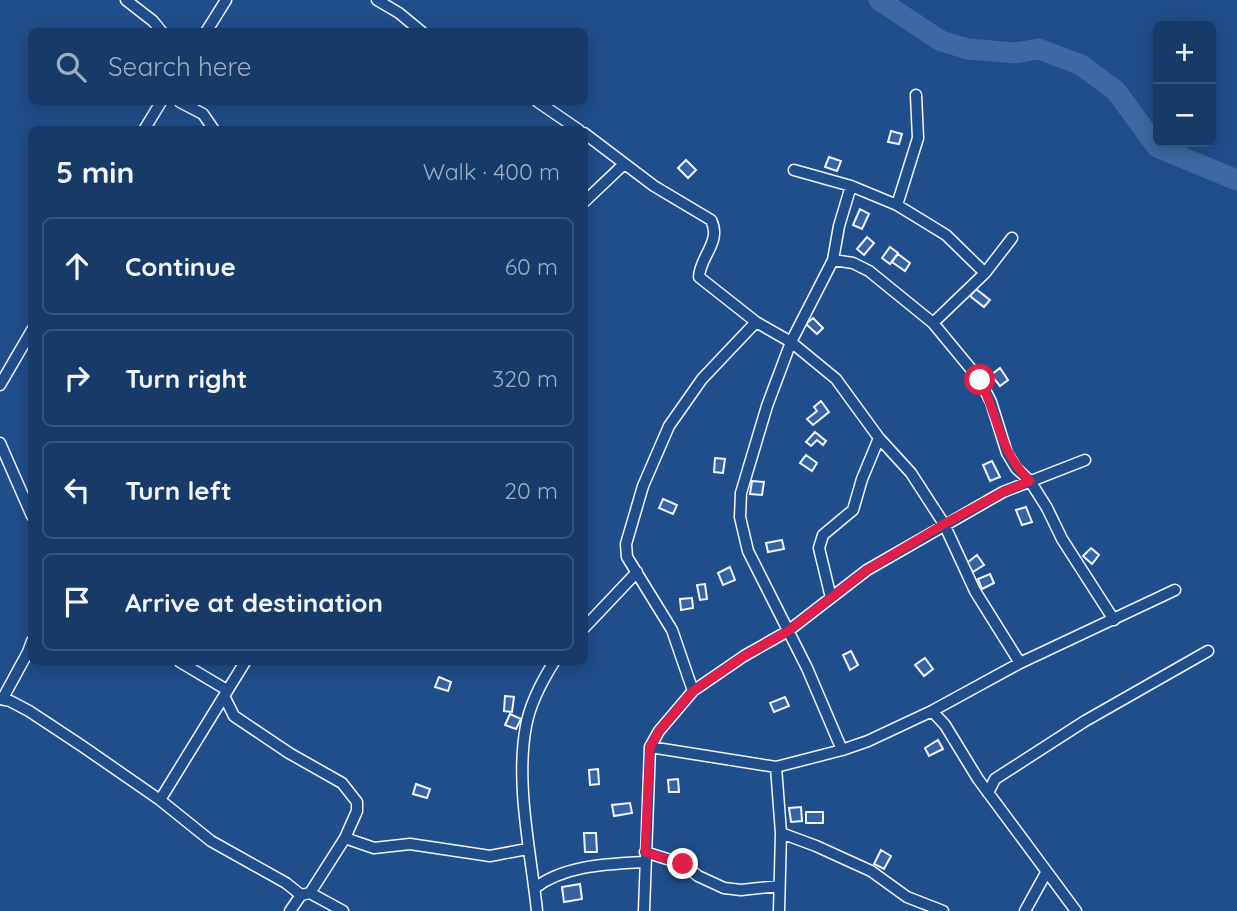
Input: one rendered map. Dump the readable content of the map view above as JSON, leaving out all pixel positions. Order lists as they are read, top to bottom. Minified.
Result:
{"page":{"map_buttons":["+","−"],"search":"Search here","heading":["5 min","Walk · 400 m"],"list":[["Continue","60 m"],["Turn right","320 m"],["Turn left","20 m"],"Arrive at destination"]}}
